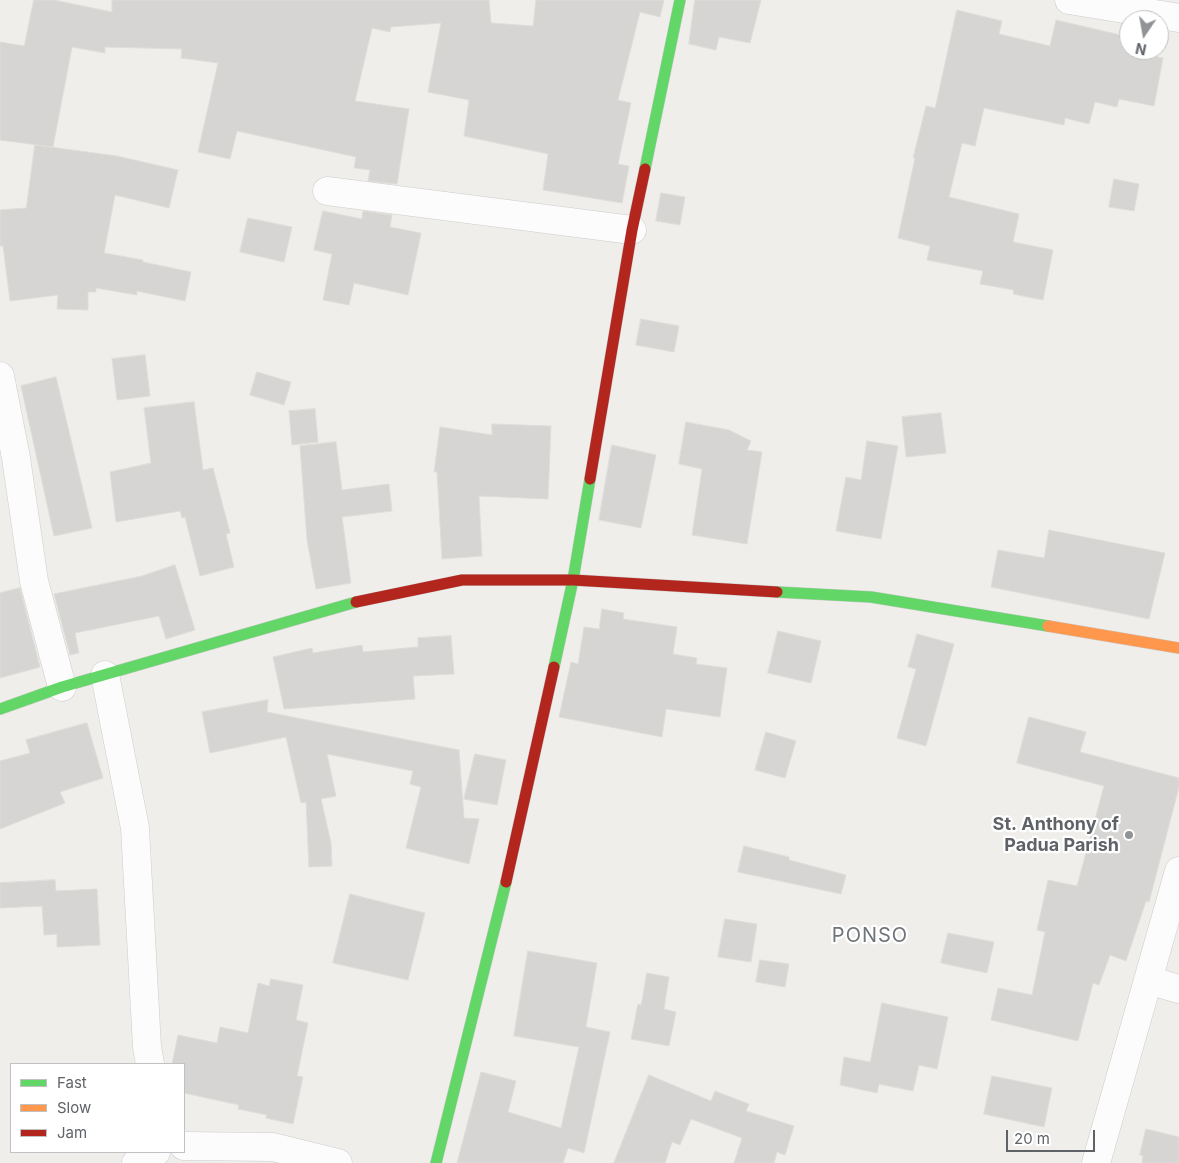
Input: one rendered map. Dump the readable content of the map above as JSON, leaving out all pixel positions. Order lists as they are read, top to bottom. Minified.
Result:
{"districts":["PONSO"],"places":["St. Anthony of Padua Parish"],"legend":["Fast","Slow","Jam"],"scale_bar":"20 m","north":"bottom"}
